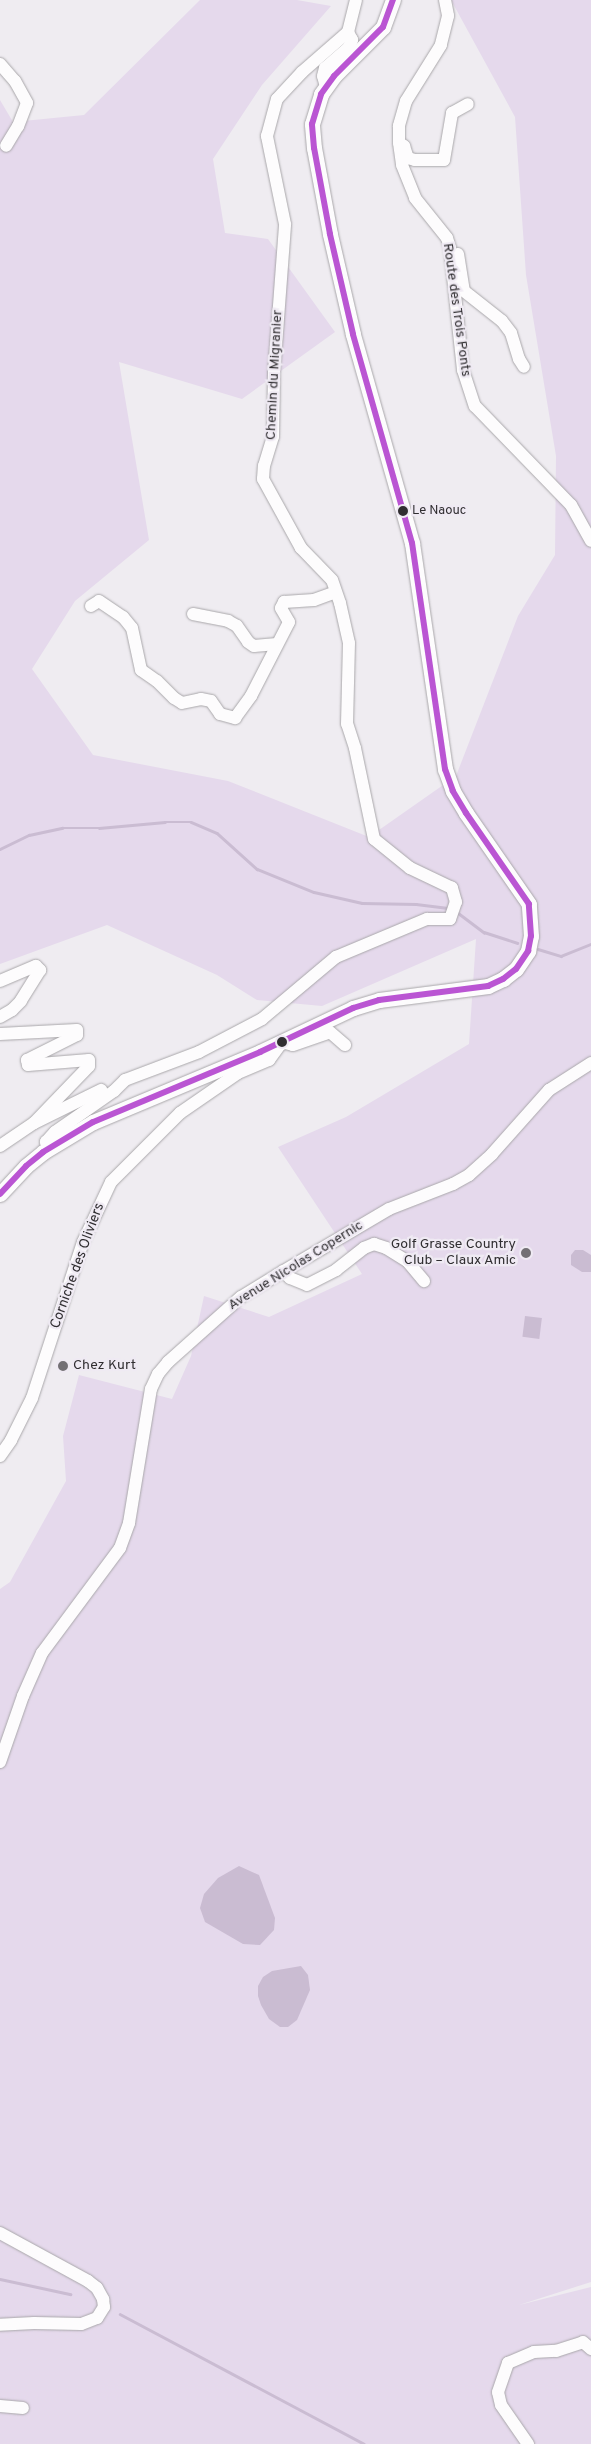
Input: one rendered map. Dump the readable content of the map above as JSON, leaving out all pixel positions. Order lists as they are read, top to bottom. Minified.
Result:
{"streets":{"street":["Route des Trois Ponts","Chemin du Migranier","Corniche des Oliviers","Avenue Nicolas Copernic"]},"places":["Le Naouc","Golf Grasse Country Club – Claux Amic","Chez Kurt"]}
